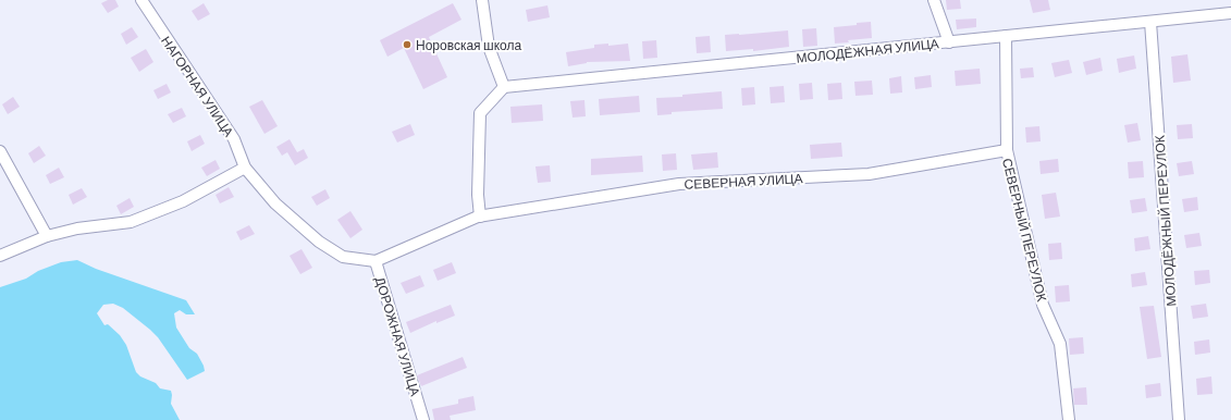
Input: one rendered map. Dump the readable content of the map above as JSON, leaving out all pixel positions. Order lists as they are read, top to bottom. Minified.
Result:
{"streets":{"street":["МОЛОДЁЖНАЯ УЛИЦА","НАГОРНАЯ УЛИЦА","СЕВЕРНАЯ УЛИЦА","МОЛОДЁЖНЫЙ ПЕРЕУЛОК","СЕВЕРНЫЙ ПЕРЕУЛОК","ДОРОЖНАЯ УЛИЦА"]},"crossings":[["МОЛОДЁЖНАЯ УЛИЦА","МОЛОДЁЖНЫЙ ПЕРЕУЛОК"],["МОЛОДЁЖНАЯ УЛИЦА","СЕВЕРНЫЙ ПЕРЕУЛОК"],["НАГОРНАЯ УЛИЦА","ДОРОЖНАЯ УЛИЦА"],["СЕВЕРНАЯ УЛИЦА","СЕВЕРНЫЙ ПЕРЕУЛОК"],["СЕВЕРНАЯ УЛИЦА","ДОРОЖНАЯ УЛИЦА"]],"places":["Норовская школа"]}
